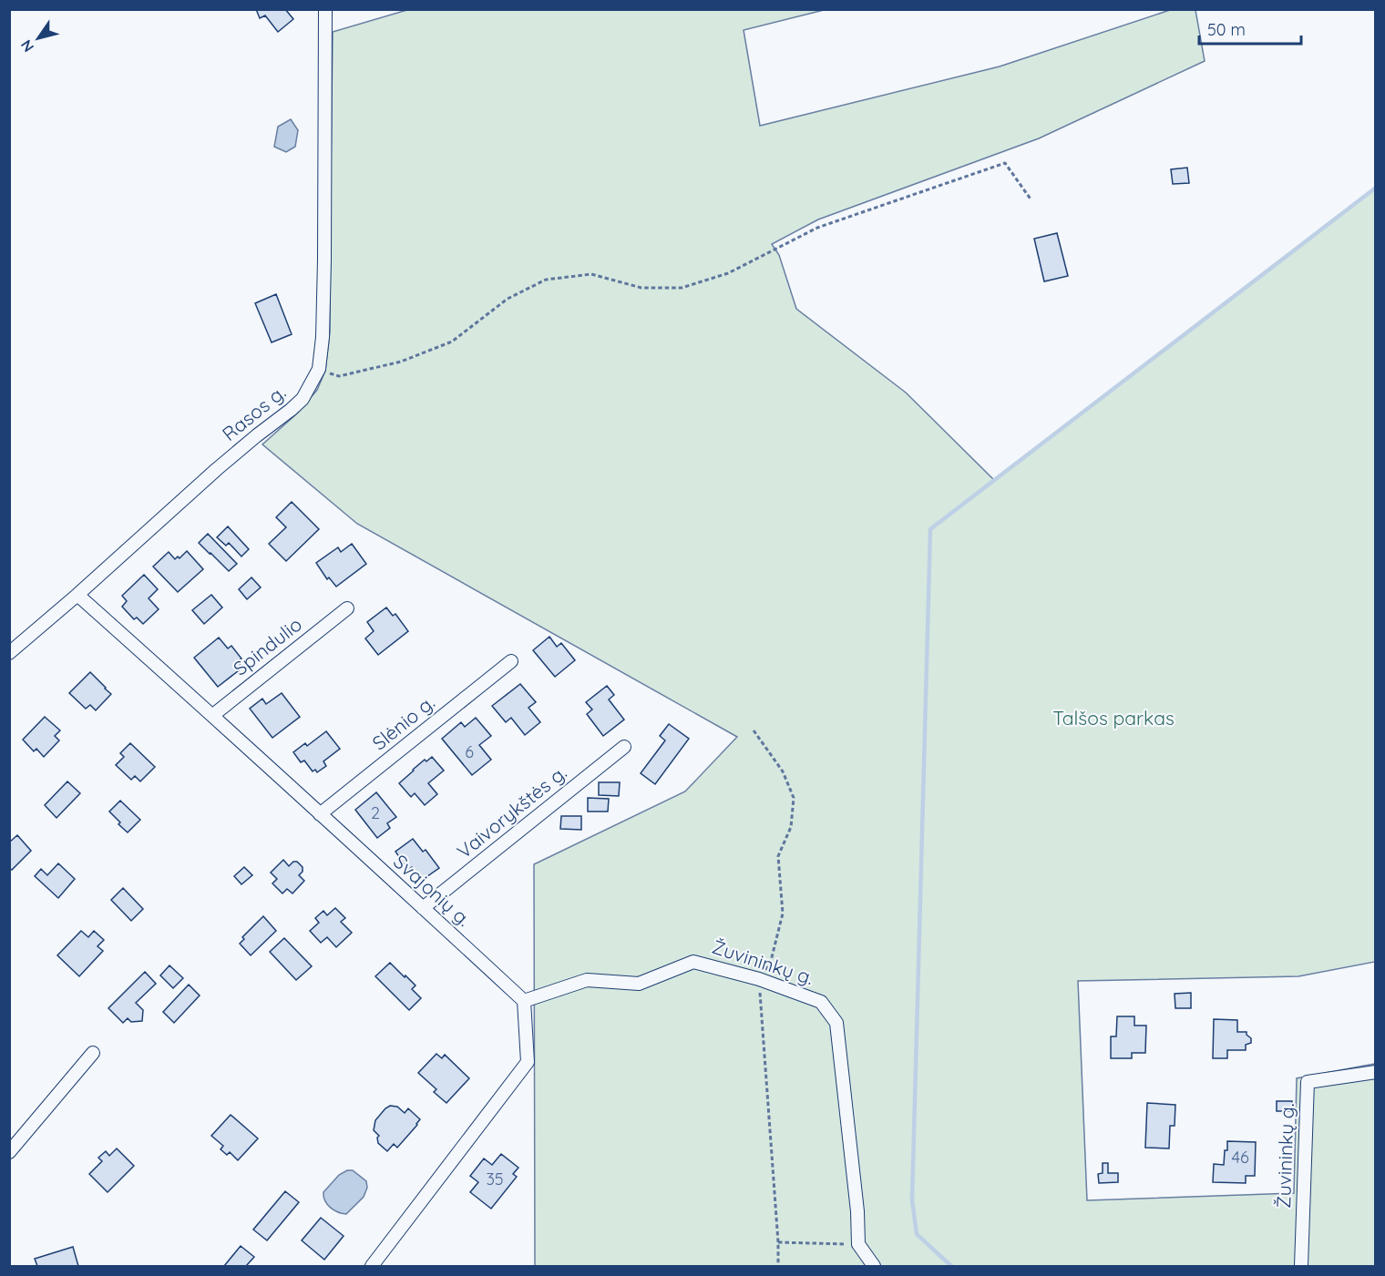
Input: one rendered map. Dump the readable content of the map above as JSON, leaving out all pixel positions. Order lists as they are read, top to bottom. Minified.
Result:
{"streets":{"street":["Rasos g.","Spindulio","Slėnio g.","Vaivorykštės g.","Svajonių g.","Žuvininkų g."]},"crossings":[["Rasos g.","Svajonių g."],["Spindulio","Svajonių g."],["Slėnio g.","Svajonių g."],["Vaivorykštės g.","Svajonių g."],["Svajonių g.","Žuvininkų g."]],"parks":["Talšos parkas"],"house_numbers":["6","2","46","35"],"scale_bar":"50 m","north":"bottom left"}
